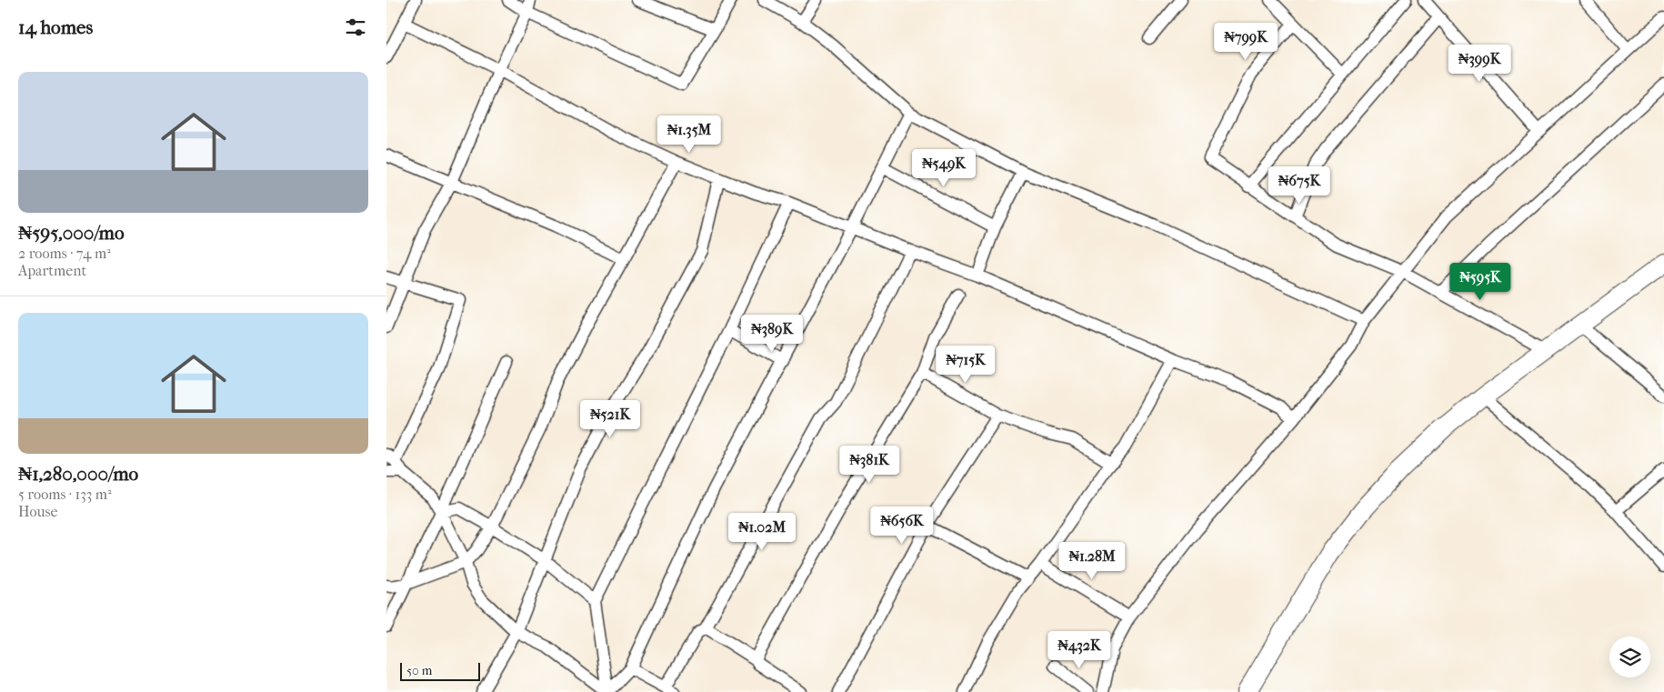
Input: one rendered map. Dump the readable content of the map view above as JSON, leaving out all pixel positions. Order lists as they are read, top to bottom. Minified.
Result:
{"scale_bar":"50 m","page":{"heading":"14 homes","price":["₦799K","₦399K","₦1.35M","₦549K","₦675K","₦595K","₦389K","₦715K","₦521K","₦381K","₦656K","₦1.02M","₦1.28M","₦432K"],"list":[{"name":"₦595,000/mo","note":"2 rooms · 74 m² · Apartment"},{"name":"₦1,280,000/mo","note":"5 rooms · 133 m² · House"}],"scale":"50 m"}}
